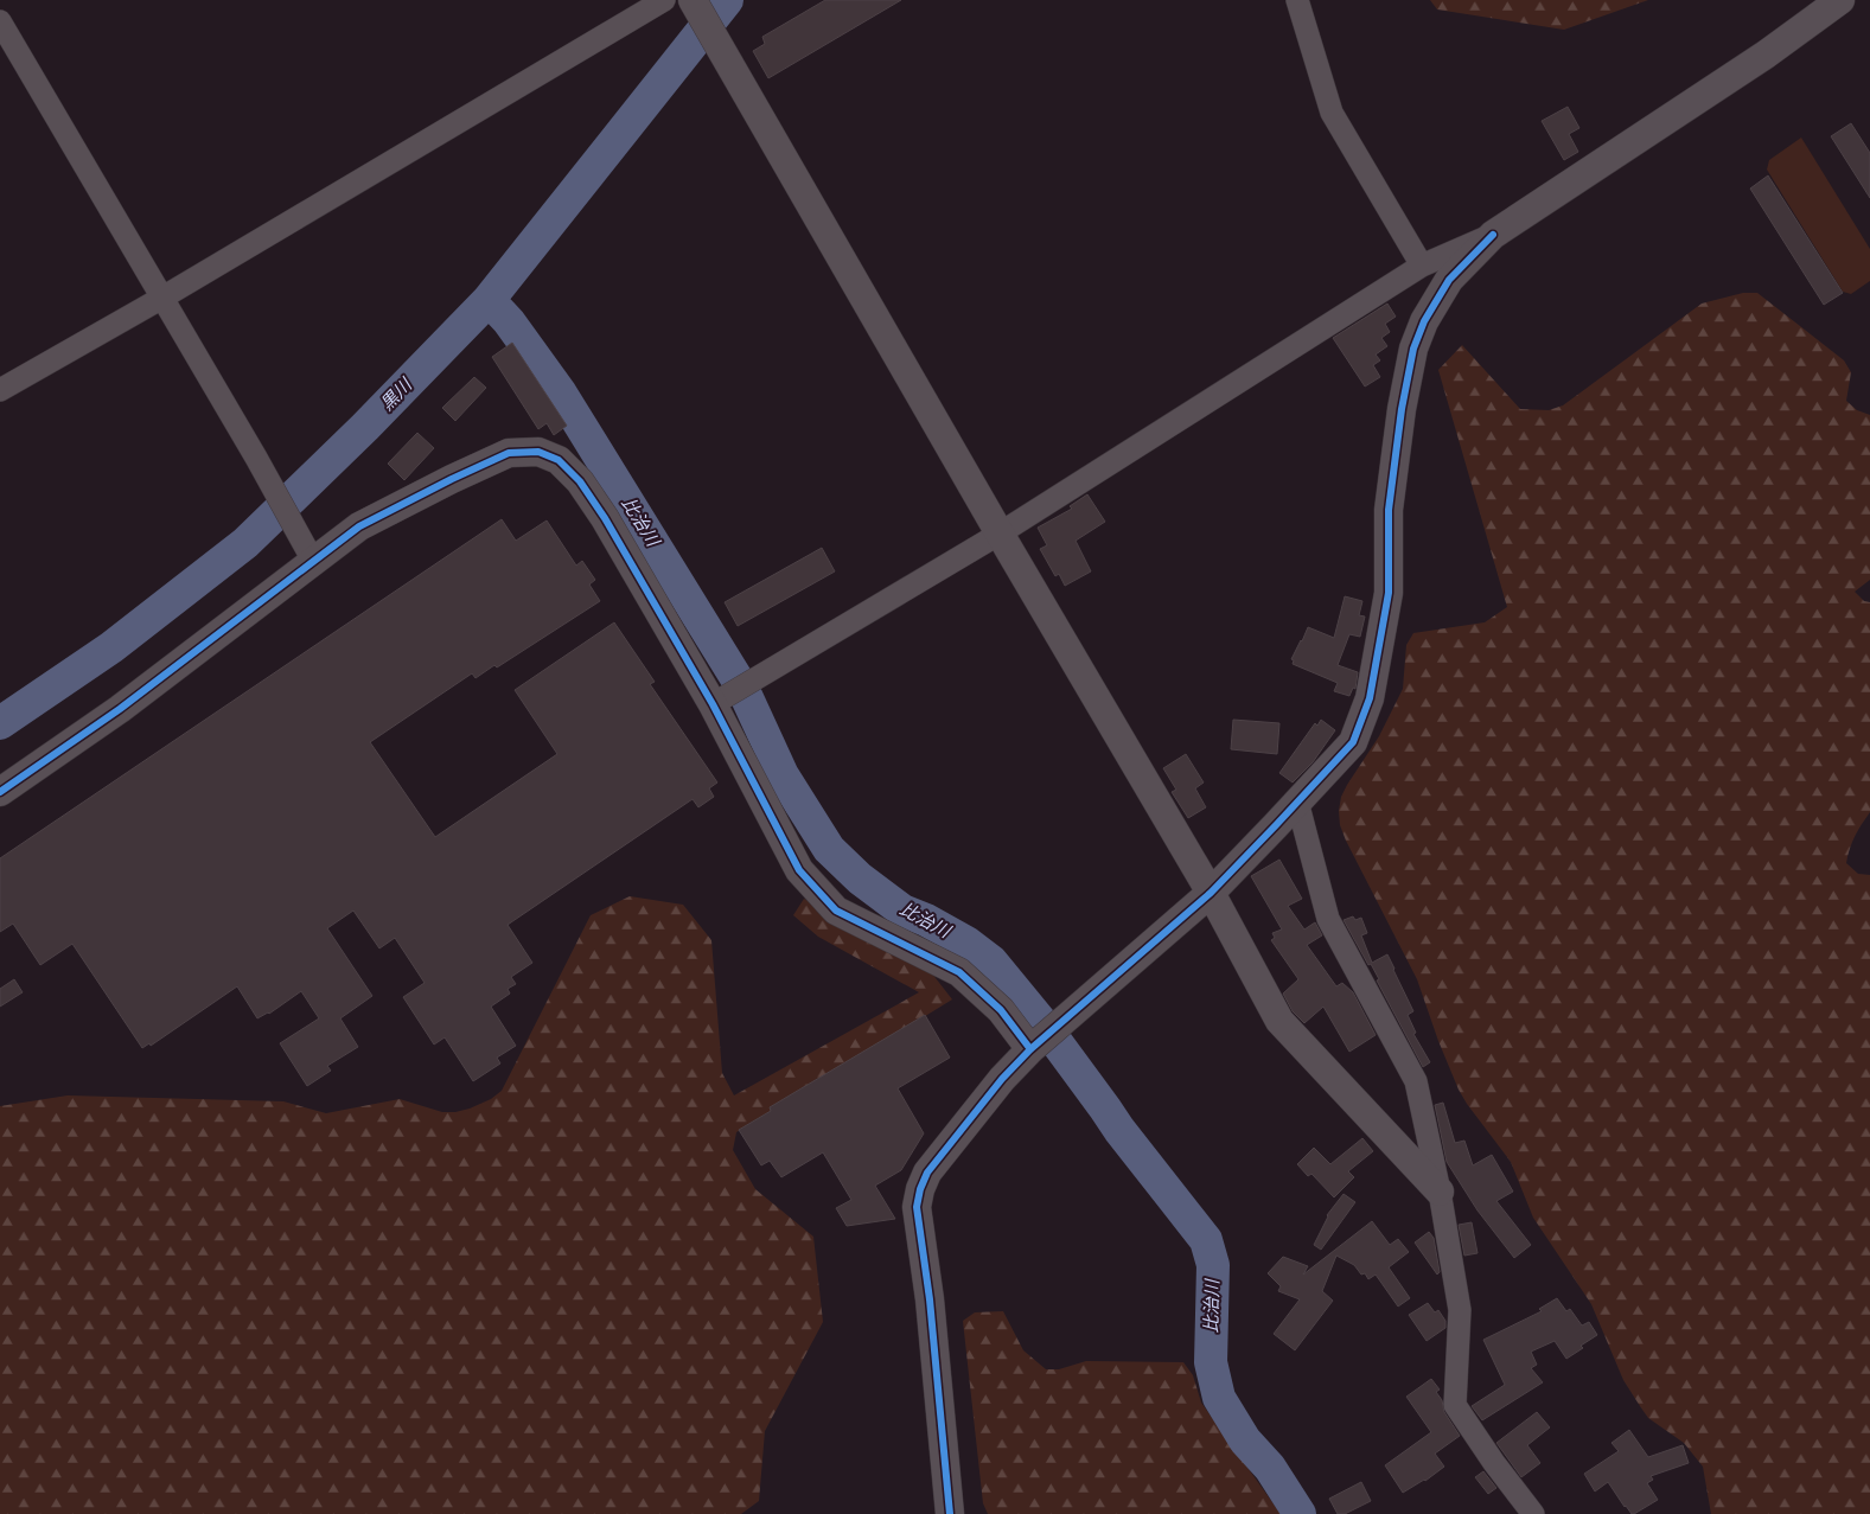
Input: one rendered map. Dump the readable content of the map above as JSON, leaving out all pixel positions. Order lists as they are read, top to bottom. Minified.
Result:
{"water":["黒川","比治川"]}
